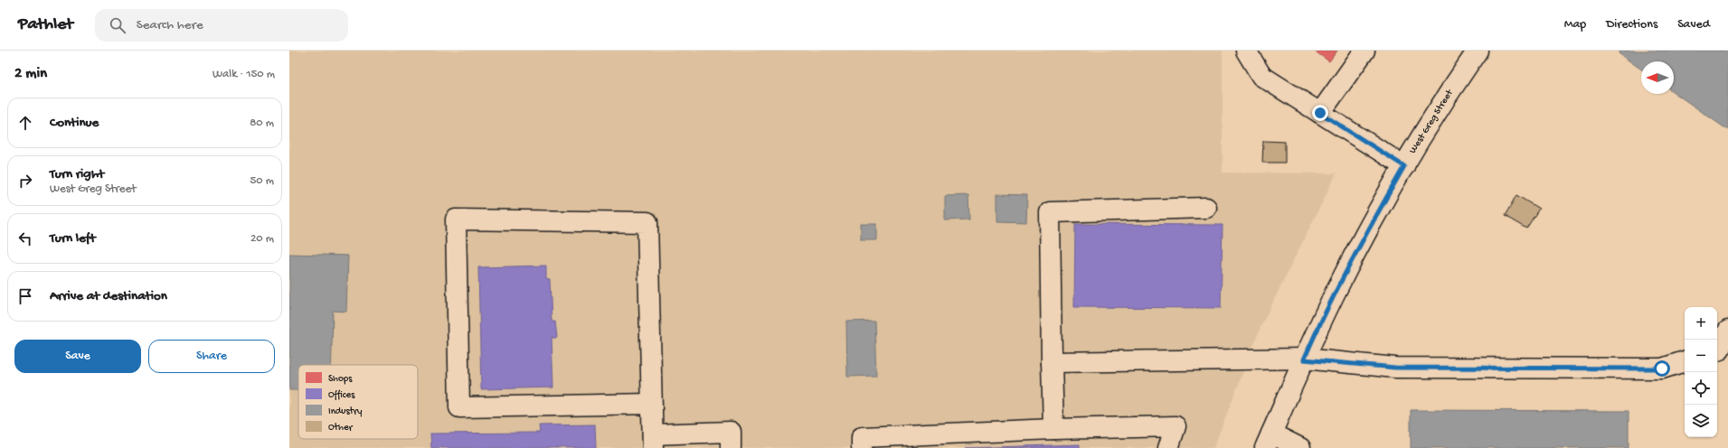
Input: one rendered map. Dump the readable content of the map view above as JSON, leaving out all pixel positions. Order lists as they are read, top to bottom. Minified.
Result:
{"streets":{"main road":["West Greg Street"]},"legend":["Shops","Offices","Industry","Other"],"north":"left","page":{"header":"Pathlet","search":"Search here","nav":["Map","Directions","Saved"],"heading":["2 min","Walk · 150 m"],"list":[["Continue","80 m"],["Turn right","West Greg Street","50 m"],["Turn left","20 m"],"Arrive at destination"],"map_buttons":["+","−"],"buttons":["Save","Share"]}}
